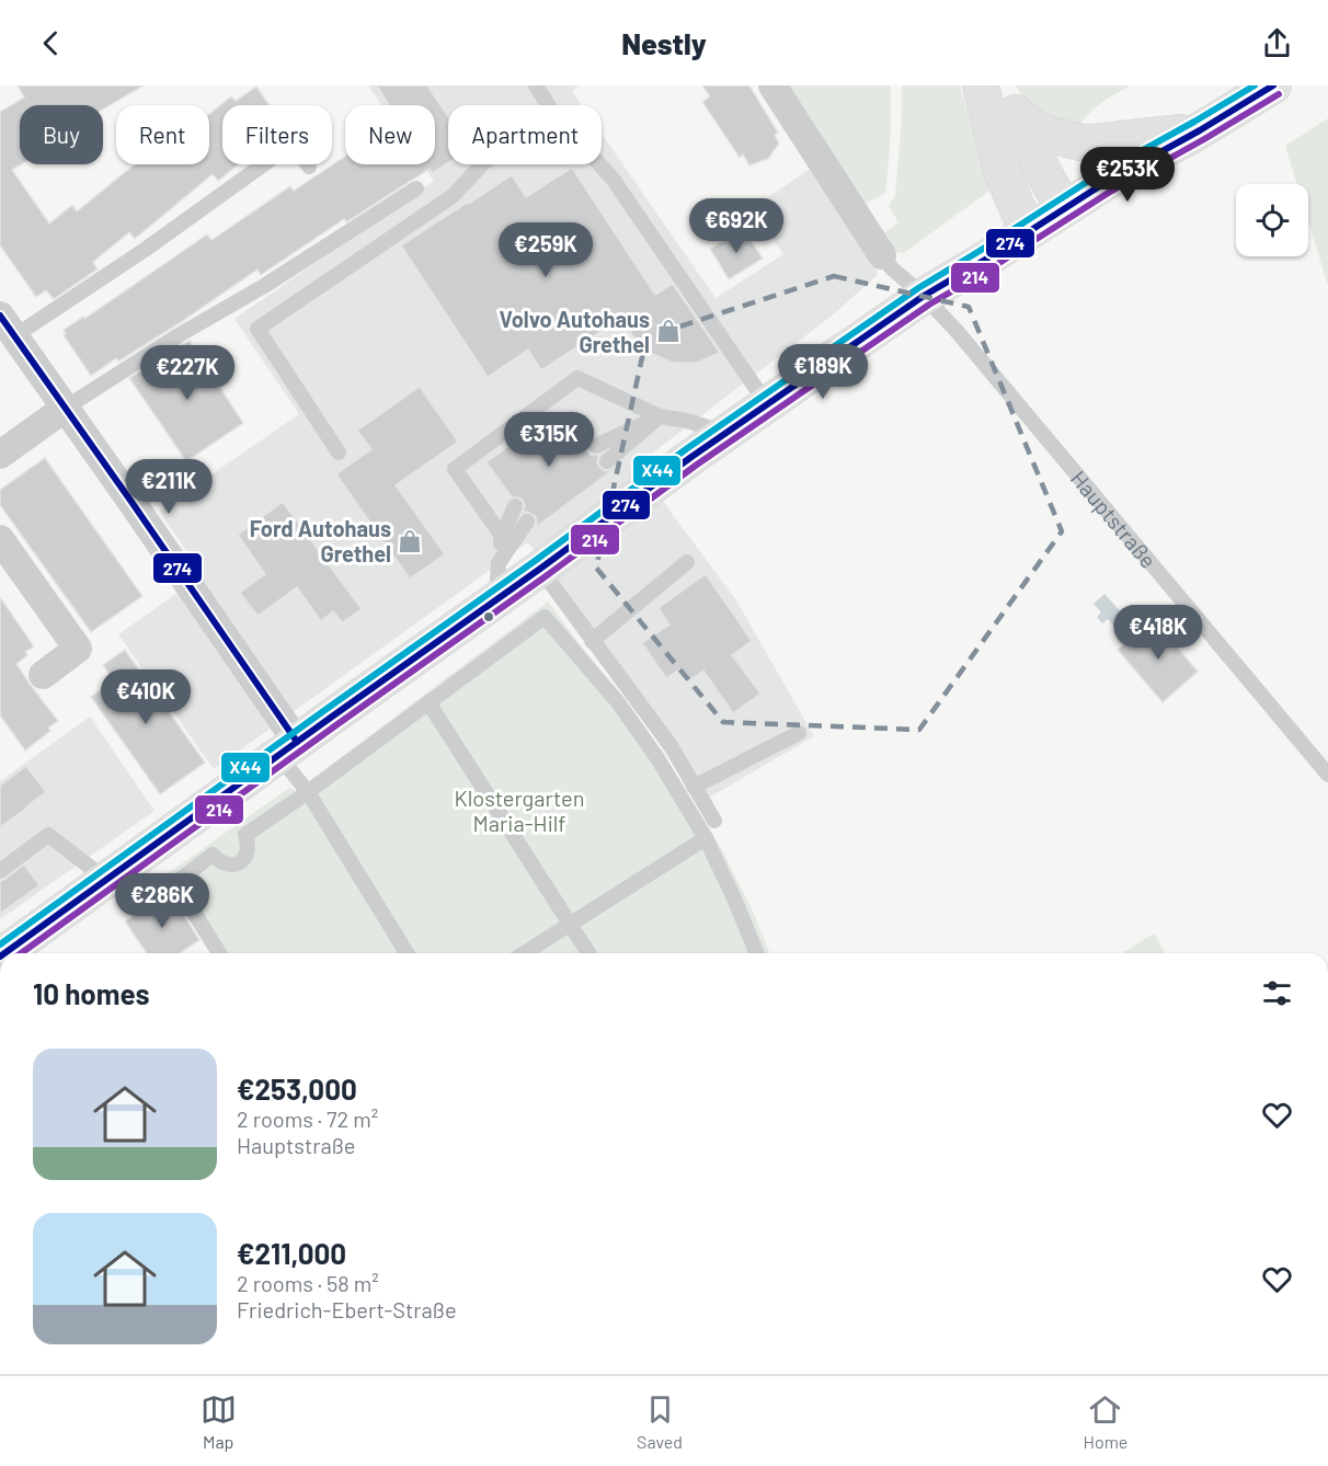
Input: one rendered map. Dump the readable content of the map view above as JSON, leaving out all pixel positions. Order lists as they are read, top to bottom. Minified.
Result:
{"streets":{"lane":["Hauptstraße"]},"parks":["Klostergarten Maria-Hilf"],"places":{"shop":["Volvo Autohaus Grethel","Ford Autohaus Grethel"]},"lines":["transit line 274","transit line X44","transit line 214"],"page":{"header":"Nestly","chip":["Buy","Rent","Filters","New","Apartment"],"price":["€253K","€692K","€259K","€189K","€227K","€315K","€211K","€418K","€410K","€286K"],"heading":"10 homes","list":[{"name":"€253,000","note":"2 rooms · 72 m² · Hauptstraße"},{"name":"€211,000","note":"2 rooms · 58 m² · Friedrich-Ebert-Straße"}],"tabs":["Map","Saved","Home"]}}
